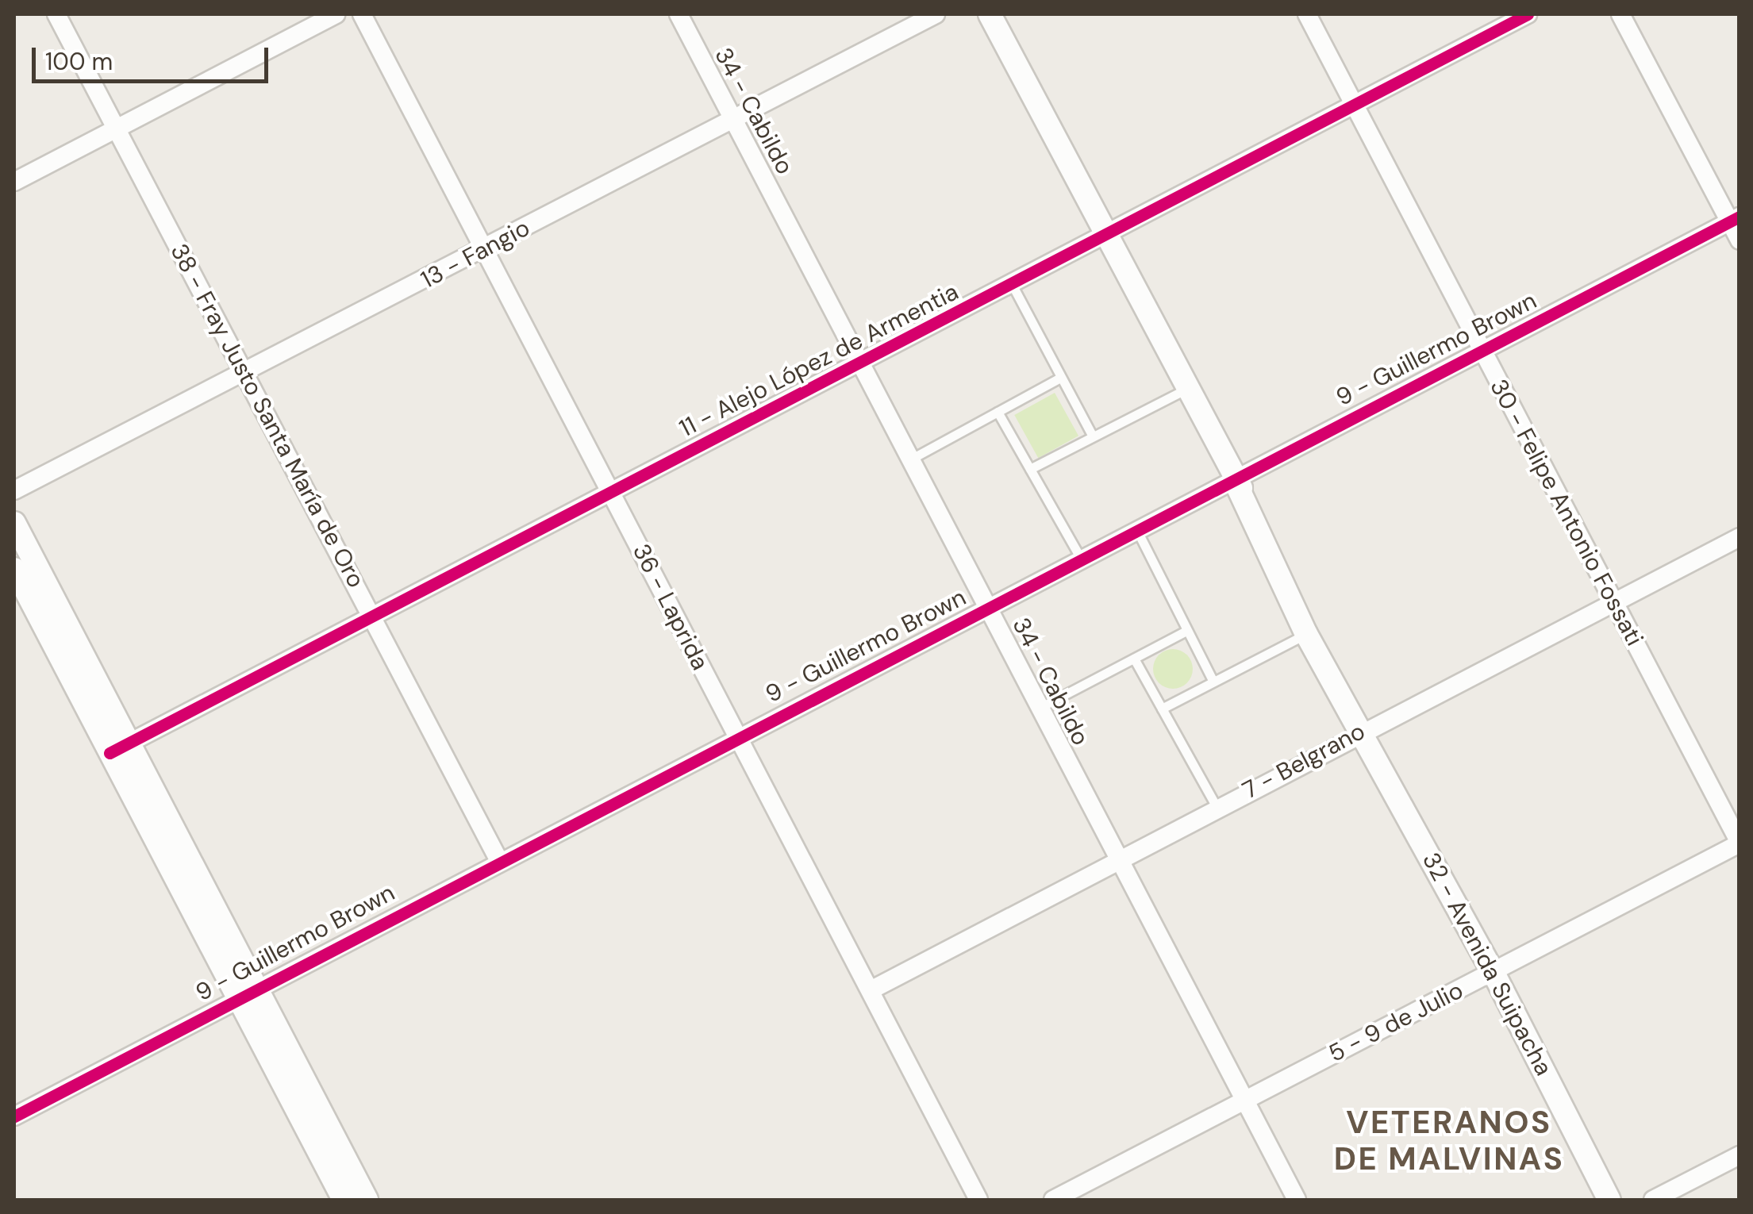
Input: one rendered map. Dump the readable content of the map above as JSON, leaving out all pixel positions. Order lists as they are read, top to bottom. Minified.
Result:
{"streets":{"street":["34 - Cabildo","13 - Fangio","9 - Guillermo Brown","11 - Alejo López de Armentia","38 - Fray Justo Santa María de Oro","30 - Felipe Antonio Fossati","36 - Laprida","7 - Belgrano","32 - Avenida Suipacha","5 - 9 de Julio"]},"crossings":[["34 - Cabildo","13 - Fangio"],["34 - Cabildo","9 - Guillermo Brown"],["34 - Cabildo","11 - Alejo López de Armentia"],["34 - Cabildo","7 - Belgrano"],["34 - Cabildo","5 - 9 de Julio"],["13 - Fangio","38 - Fray Justo Santa María de Oro"],["13 - Fangio","36 - Laprida"],["9 - Guillermo Brown","38 - Fray Justo Santa María de Oro"],["9 - Guillermo Brown","30 - Felipe Antonio Fossati"],["9 - Guillermo Brown","36 - Laprida"],["9 - Guillermo Brown","32 - Avenida Suipacha"],["11 - Alejo López de Armentia","38 - Fray Justo Santa María de Oro"],["11 - Alejo López de Armentia","30 - Felipe Antonio Fossati"],["11 - Alejo López de Armentia","36 - Laprida"],["11 - Alejo López de Armentia","32 - Avenida Suipacha"],["30 - Felipe Antonio Fossati","7 - Belgrano"],["30 - Felipe Antonio Fossati","5 - 9 de Julio"],["36 - Laprida","7 - Belgrano"],["7 - Belgrano","32 - Avenida Suipacha"],["32 - Avenida Suipacha","5 - 9 de Julio"]],"districts":["VETERANOS DE MALVINAS"],"scale_bar":"100 m"}
